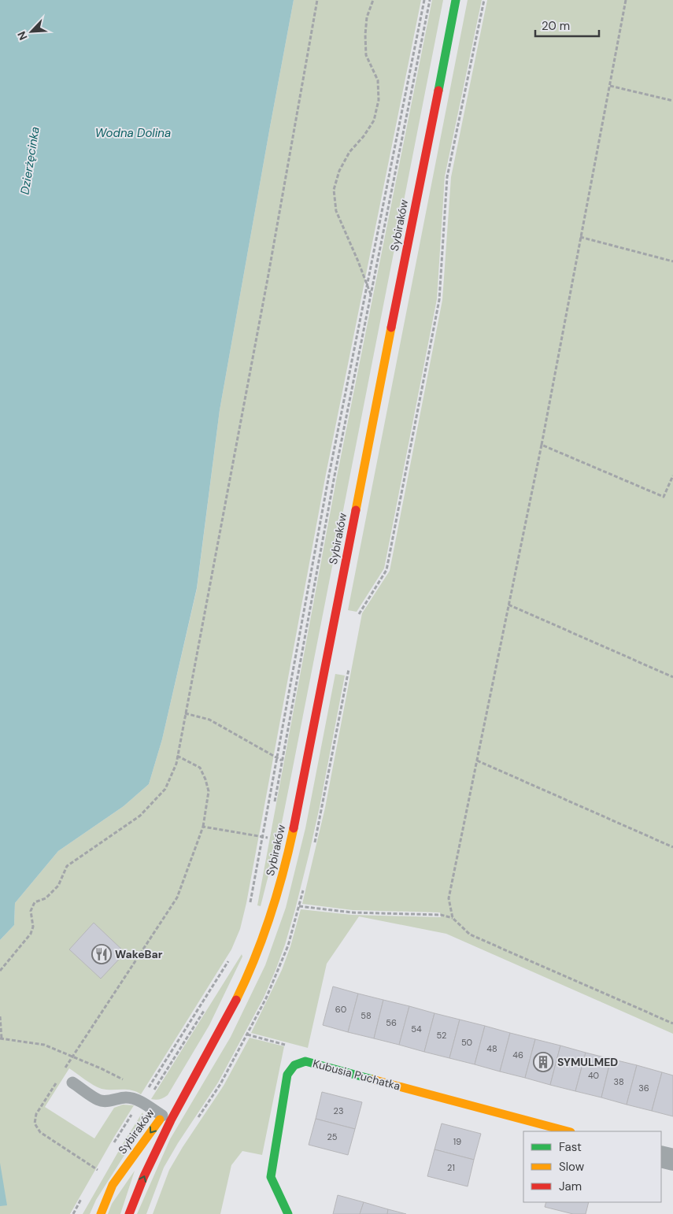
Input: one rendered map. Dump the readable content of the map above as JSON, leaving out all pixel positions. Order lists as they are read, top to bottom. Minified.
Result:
{"streets":{"street":["Sybiraków","Kubusia Puchatka"]},"water":["Wodna Dolina","Dzierżęcinka"],"places":{"restaurant":["WakeBar"],"building":["SYMULMED"]},"house_numbers":["60","58","56","54","52","50","48","46","40","38","36","23","25","19","21"],"legend":["Fast","Slow","Jam"],"scale_bar":"20 m","north":"bottom left"}
